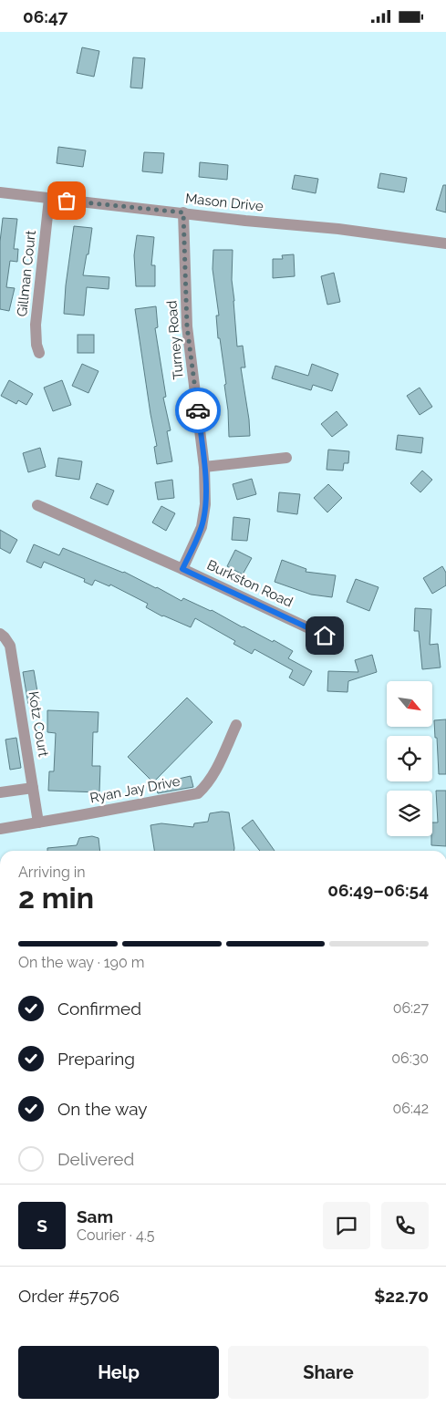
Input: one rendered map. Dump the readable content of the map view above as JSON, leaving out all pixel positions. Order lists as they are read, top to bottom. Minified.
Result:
{"streets":{"street":["Mason Drive","Gillman Court","Turney Road","Burkston Road","Kotz Court","Ryan Jay Drive"]},"crossings":[["Mason Drive","Gillman Court"],["Mason Drive","Turney Road"],["Turney Road","Burkston Road"],["Kotz Court","Ryan Jay Drive"]],"north":"bottom right","page":{"status":"06:47","heading":["2 min","Arriving in","06:49–06:54"],"panel":["Sam","Courier · 4.5","Order #5706","$22.70"],"bar":"On the way · 190 m","list":[["Confirmed","06:27"],["Preparing","06:30"],["On the way","06:42"],"Delivered"],"round":"S","buttons":["Help","Share"]}}
